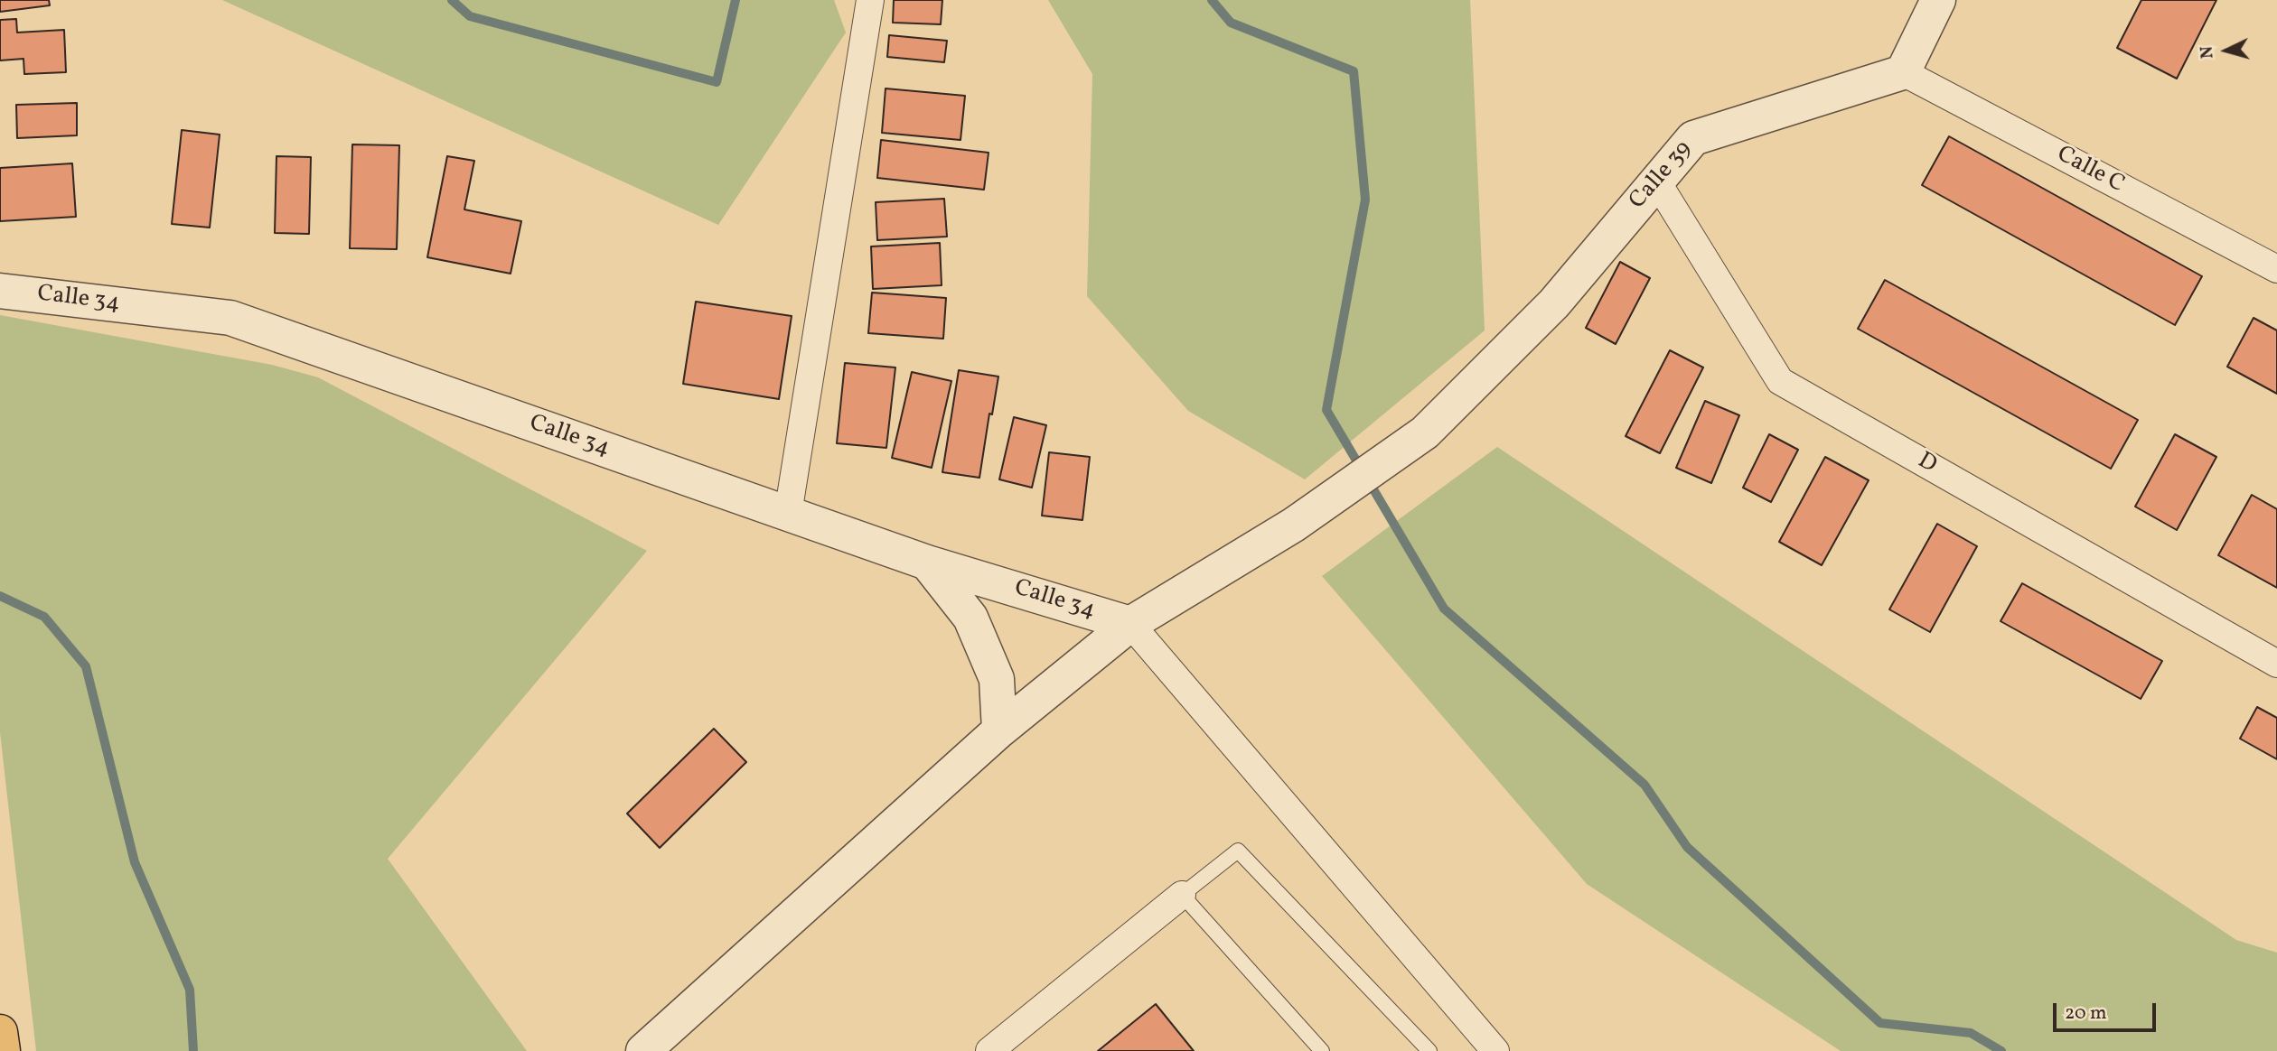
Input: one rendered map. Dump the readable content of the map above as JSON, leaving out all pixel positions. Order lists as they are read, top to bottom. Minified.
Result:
{"streets":{"street":["Calle C","Calle 39","Calle 34","D"]},"crossings":[["Calle C","Calle 39"],["Calle 39","Calle 34"],["Calle 39","D"]],"scale_bar":"20 m","north":"left"}
